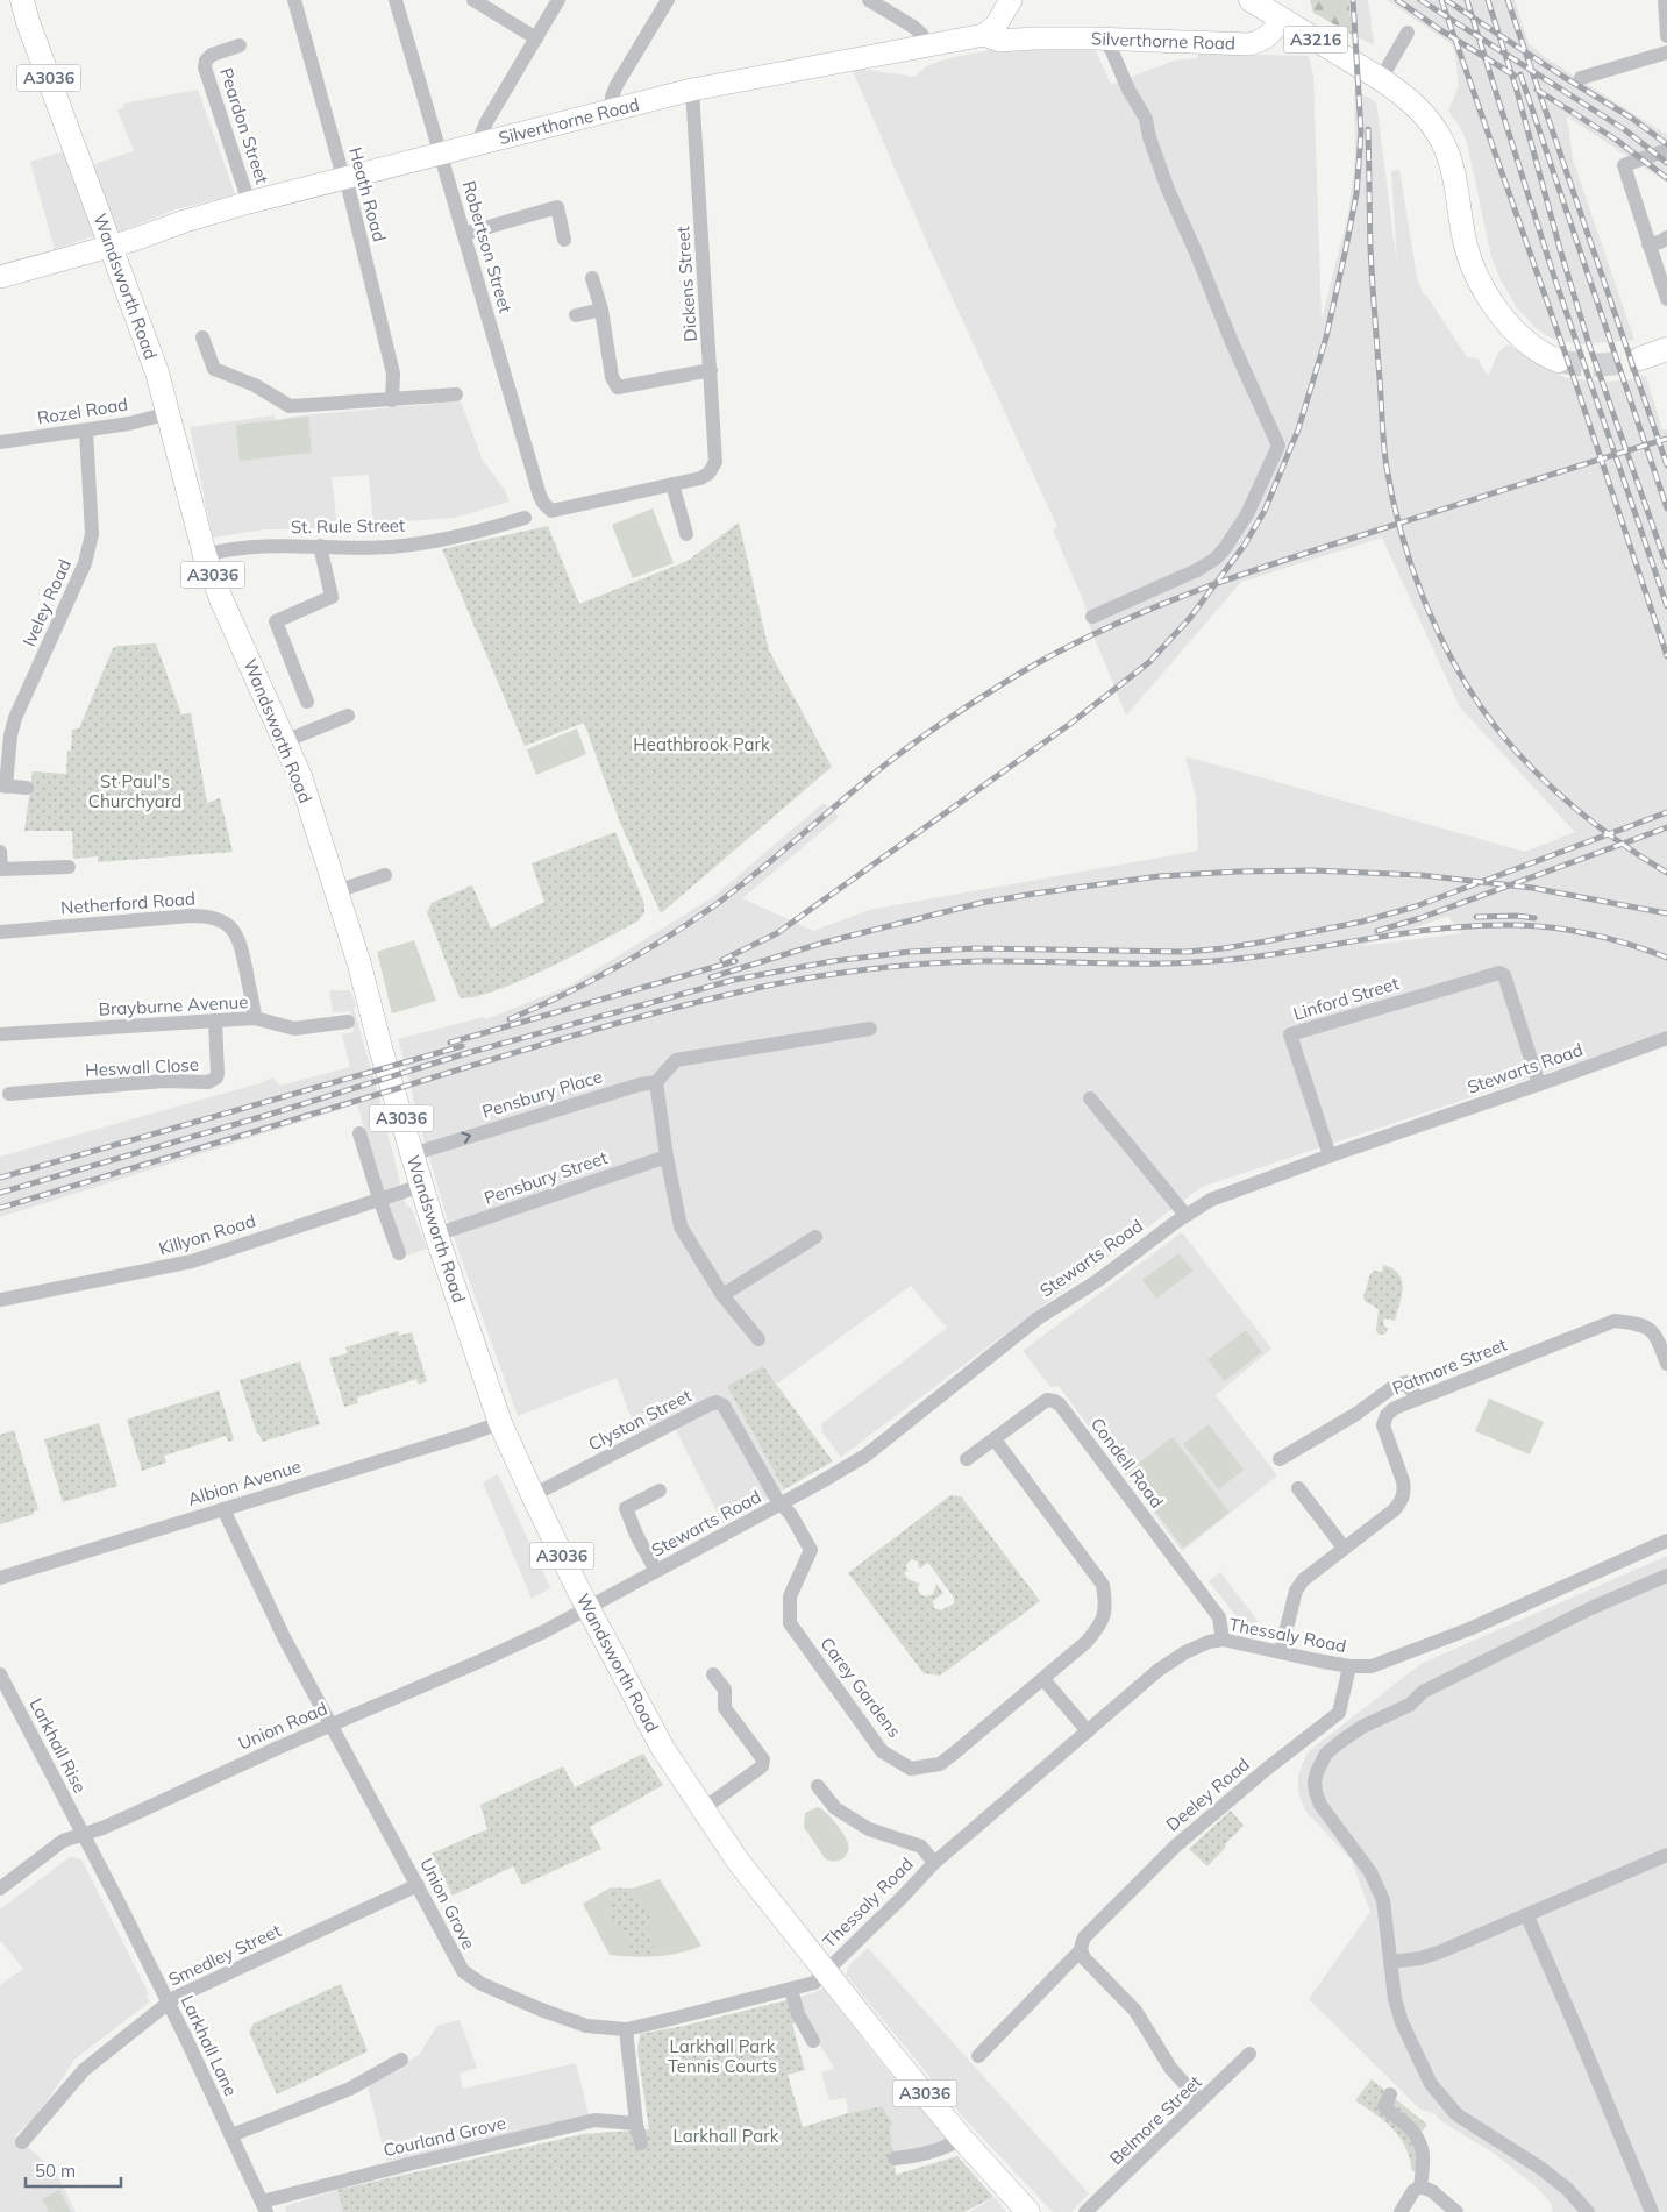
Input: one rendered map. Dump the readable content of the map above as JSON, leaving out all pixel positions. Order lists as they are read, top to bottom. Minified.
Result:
{"streets":{"main road":["A3216","Silverthorne Road","A3036","Wandsworth Road"],"street":["Peardon Street","Heath Road","Robertson Street","Dickens Street","Rozel Road","St. Rule Street","Iveley Road","Netherford Road","Linford Street","Brayburne Avenue","Heswall Close","Stewarts Road","Pensbury Place","Pensbury Street","Killyon Road","Patmore Street","Clyston Street","Condell Road","Albion Avenue","Thessaly Road","Carey Gardens","Union Road","Larkhall Rise","Deeley Road","Union Grove","Smedley Street","Larkhall Lane","Belmore Street","Courland Grove"]},"crossings":[["A3216","Silverthorne Road"],["Silverthorne Road","Peardon Street"],["Silverthorne Road","Heath Road"],["Silverthorne Road","Robertson Street"],["Silverthorne Road","Dickens Street"],["Silverthorne Road","Wandsworth Road"],["Robertson Street","Dickens Street"],["Wandsworth Road","Rozel Road"],["Wandsworth Road","St. Rule Street"],["Wandsworth Road","Stewarts Road"],["Wandsworth Road","Pensbury Place"],["Wandsworth Road","Pensbury Street"],["Wandsworth Road","Killyon Road"],["Wandsworth Road","Clyston Street"],["Wandsworth Road","Albion Avenue"],["Wandsworth Road","Thessaly Road"],["Wandsworth Road","Union Road"],["Wandsworth Road","Union Grove"],["Rozel Road","Iveley Road"],["Netherford Road","Brayburne Avenue"],["Linford Street","Stewarts Road"],["Brayburne Avenue","Heswall Close"],["Stewarts Road","Clyston Street"],["Stewarts Road","Carey Gardens"],["Stewarts Road","Union Road"],["Patmore Street","Thessaly Road"],["Clyston Street","Carey Gardens"],["Condell Road","Thessaly Road"],["Condell Road","Carey Gardens"],["Albion Avenue","Union Grove"],["Thessaly Road","Deeley Road"],["Thessaly Road","Union Grove"],["Union Road","Larkhall Rise"],["Union Road","Union Grove"],["Union Road","Larkhall Lane"],["Larkhall Rise","Larkhall Lane"],["Union Grove","Smedley Street"],["Smedley Street","Larkhall Lane"],["Larkhall Lane","Courland Grove"]],"one_way":["Pensbury Place"],"parks":["Heathbrook Park","St Paul's Churchyard","Larkhall Park Tennis Courts","Larkhall Park"],"scale_bar":"50 m"}
